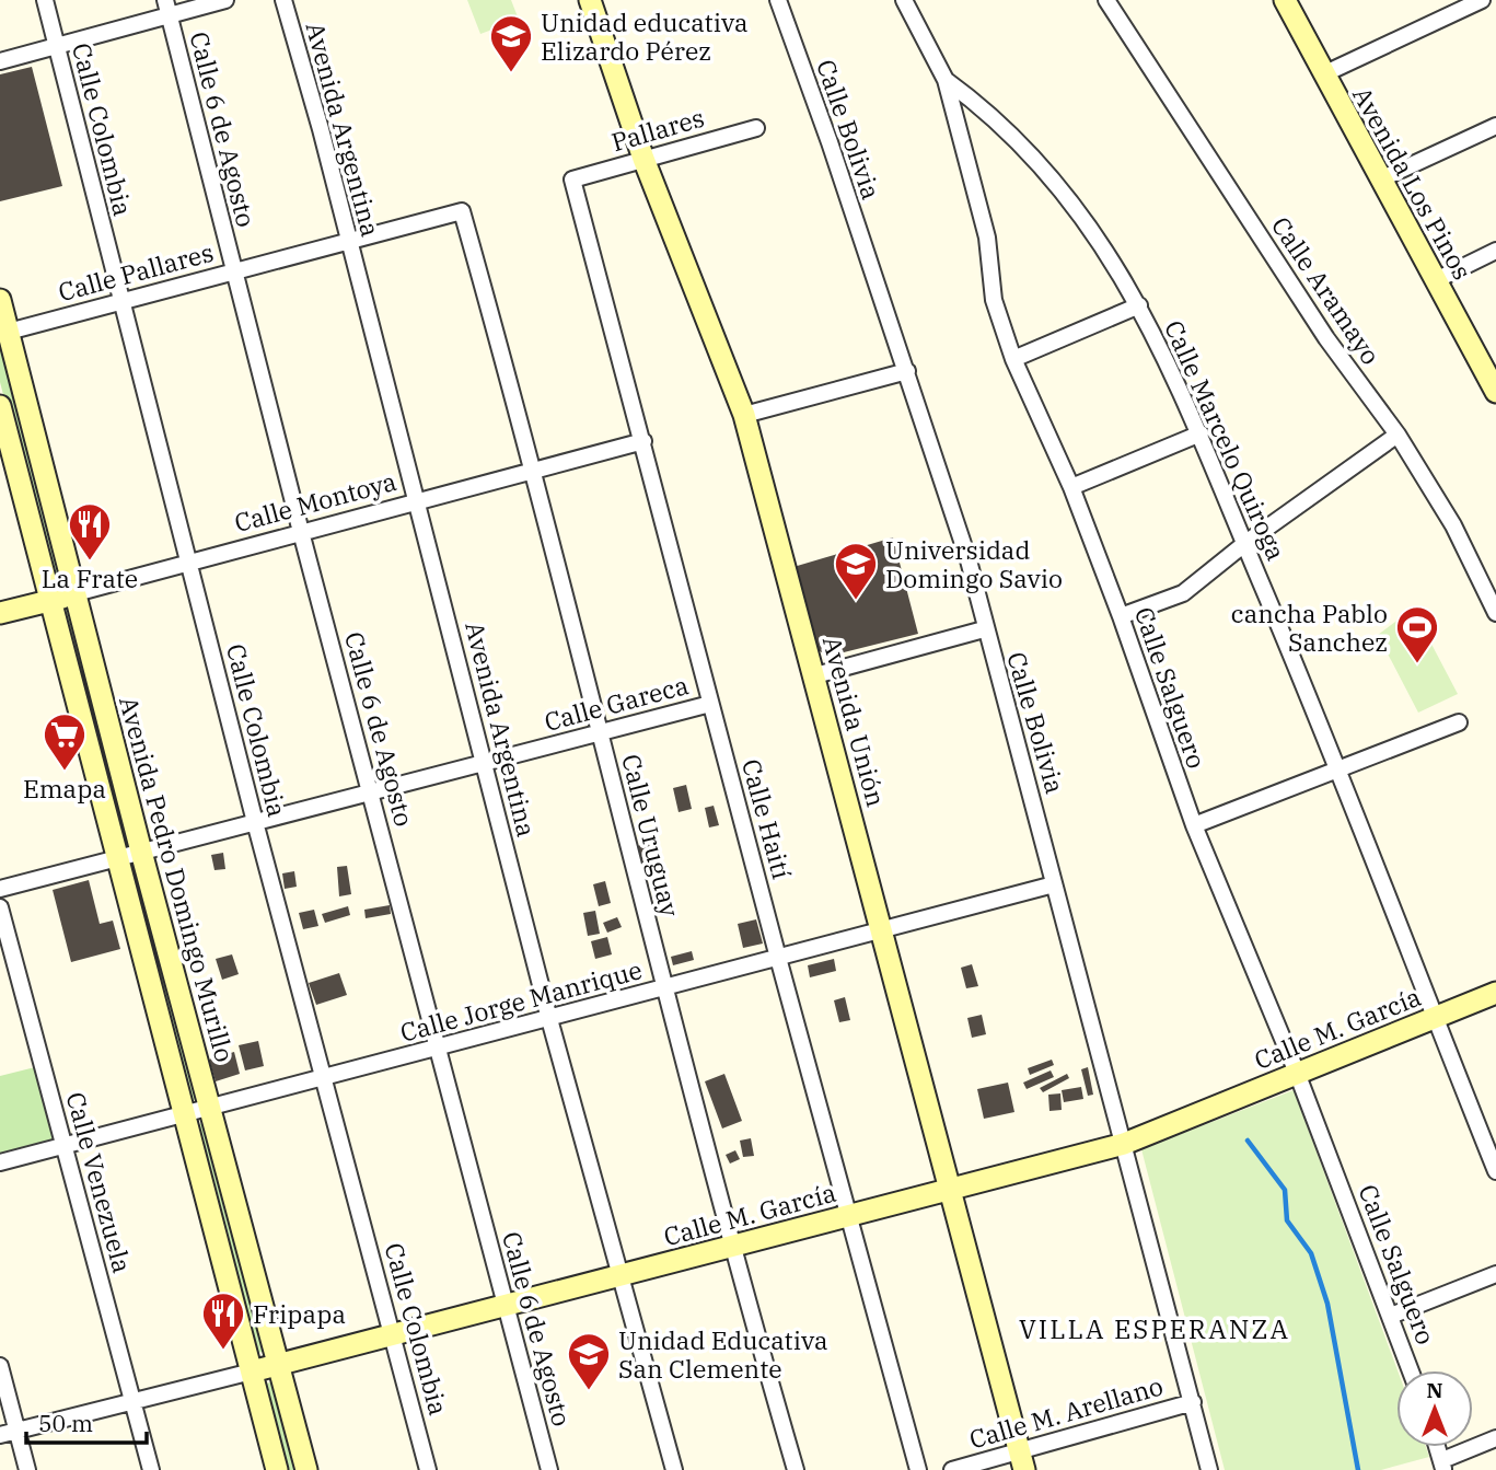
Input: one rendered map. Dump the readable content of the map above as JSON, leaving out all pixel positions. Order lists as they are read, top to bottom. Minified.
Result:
{"streets":{"main road":["Avenida Los Pinos","Calle Montoya","Avenida Unión","Avenida Pedro Domingo Murillo","Calle M. García"],"street":["Calle Colombia","Calle 6 de Agosto","Avenida Argentina","Pallares","Calle Bolivia","Calle Pallares","Calle Aramayo","Calle Marcelo Quiroga","Calle Salguero","Calle Gareca","Calle Haití","Calle Uruguay","Calle Jorge Manrique","Calle Venezuela","Calle M. Arellano"]},"crossings":[["Calle Colombia","Calle Pallares"],["Calle Colombia","Calle Montoya"],["Calle Colombia","Calle Gareca"],["Calle Colombia","Calle Jorge Manrique"],["Calle Colombia","Calle M. García"],["Calle 6 de Agosto","Calle Pallares"],["Calle 6 de Agosto","Calle Montoya"],["Calle 6 de Agosto","Calle Gareca"],["Calle 6 de Agosto","Calle Jorge Manrique"],["Calle 6 de Agosto","Calle M. García"],["Avenida Argentina","Calle Pallares"],["Avenida Argentina","Calle Montoya"],["Avenida Argentina","Calle Gareca"],["Avenida Argentina","Calle Jorge Manrique"],["Avenida Argentina","Calle M. García"],["Pallares","Avenida Unión"],["Pallares","Calle Haití"],["Calle Bolivia","Calle Jorge Manrique"],["Calle Bolivia","Calle M. García"],["Calle Bolivia","Calle M. Arellano"],["Calle Pallares","Calle Uruguay"],["Calle Pallares","Avenida Pedro Domingo Murillo"],["Calle Marcelo Quiroga","Calle Salguero"],["Calle Marcelo Quiroga","Calle M. García"],["Calle Montoya","Calle Haití"],["Calle Montoya","Calle Uruguay"],["Calle Montoya","Avenida Pedro Domingo Murillo"],["Calle Salguero","Calle M. García"],["Calle Gareca","Calle Haití"],["Calle Gareca","Calle Uruguay"],["Calle Gareca","Avenida Pedro Domingo Murillo"],["Avenida Unión","Calle Jorge Manrique"],["Avenida Unión","Calle M. García"],["Avenida Unión","Calle M. Arellano"],["Calle Haití","Calle Jorge Manrique"],["Calle Haití","Calle M. García"],["Calle Uruguay","Calle Jorge Manrique"],["Calle Uruguay","Calle M. García"],["Avenida Pedro Domingo Murillo","Calle Jorge Manrique"],["Avenida Pedro Domingo Murillo","Calle M. García"],["Calle Jorge Manrique","Calle Venezuela"],["Calle M. García","Calle Venezuela"]],"districts":["VILLA ESPERANZA"],"places":{"school or university":["Unidad educativa Elizardo Pérez","Universidad Domingo Savio","Unidad Educativa San Clemente"],"restaurant":["La Frate","Fripapa"],"sports":["cancha Pablo Sanchez"],"supermarket":["Emapa"]},"scale_bar":"50 m","north":"top"}
